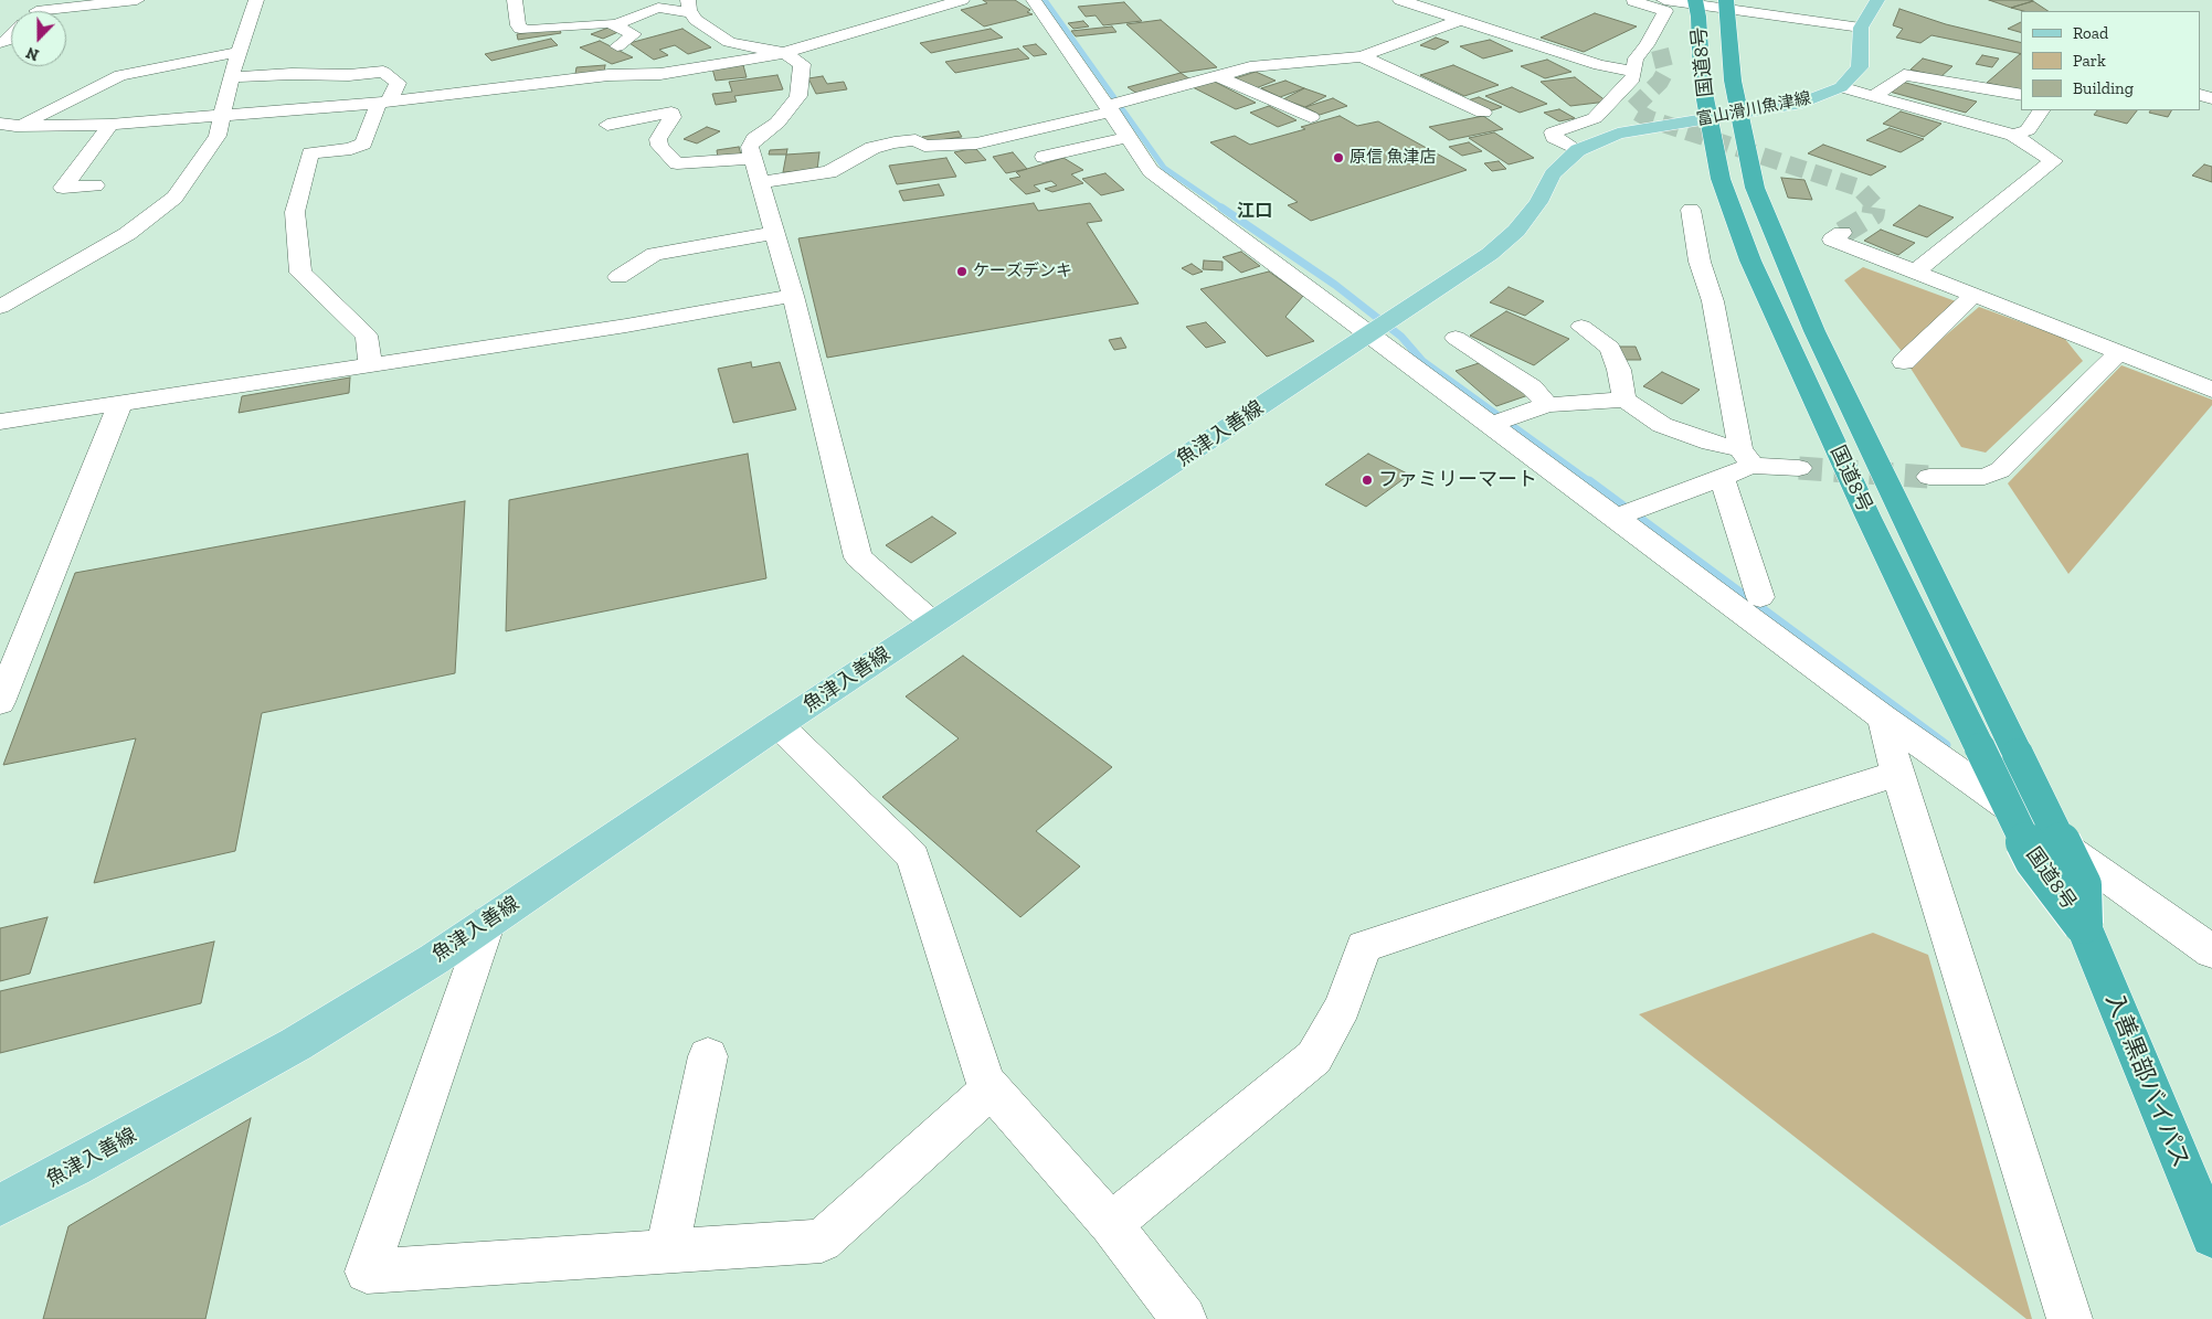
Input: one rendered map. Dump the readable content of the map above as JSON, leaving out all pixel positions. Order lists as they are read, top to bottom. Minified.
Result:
{"streets":{"highway":["国道8号","入善黒部バイパス"],"main road":["富山滑川魚津線","魚津入善線"]},"crossings":[["国道8号","富山滑川魚津線"],["国道8号","入善黒部バイパス"],["富山滑川魚津線","魚津入善線"]],"districts":["江口"],"places":["原信 魚津店","ケーズデンキ","ファミリーマート"],"legend":["Road","Park","Building"],"north":"bottom"}
